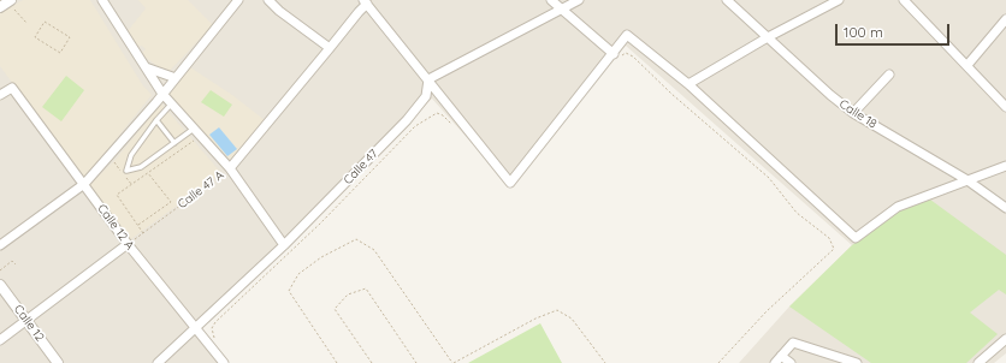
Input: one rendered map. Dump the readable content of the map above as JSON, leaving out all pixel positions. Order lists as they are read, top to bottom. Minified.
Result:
{"streets":{"street":["Calle 18","Calle 47","Calle 47 A","Calle 12 A","Calle 12"]},"crossings":[["Calle 47","Calle 12 A"],["Calle 47 A","Calle 12 A"]],"scale_bar":"100 m"}
